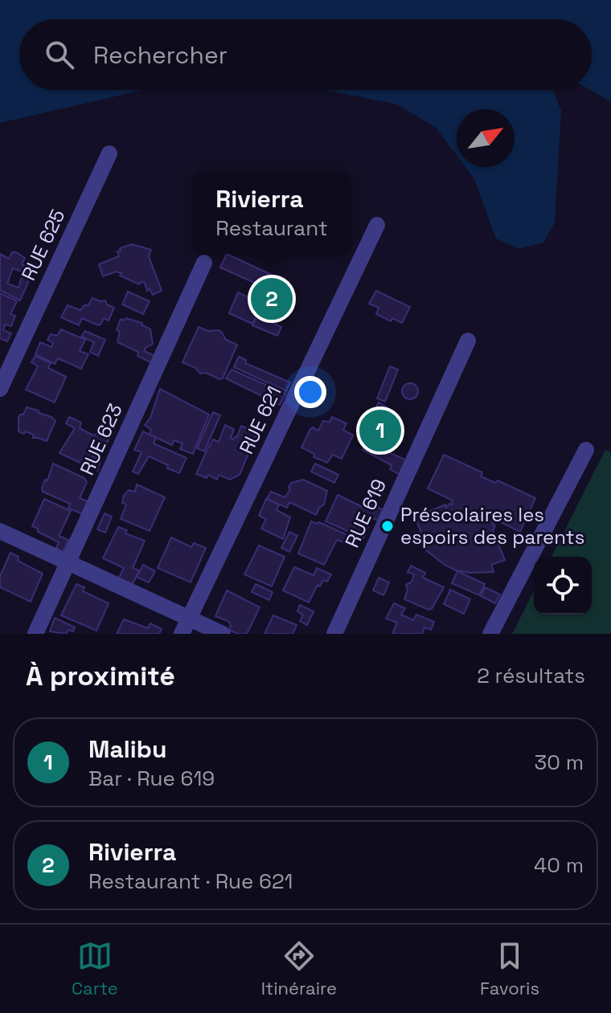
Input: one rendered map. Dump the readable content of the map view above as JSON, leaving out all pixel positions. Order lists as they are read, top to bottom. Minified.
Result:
{"streets":{"street":["RUE 625","RUE 621","RUE 623","RUE 619"]},"places":["Préscolaires les espoirs des parents"],"north":"top right","page":{"search":"Rechercher","popup":["Rivierra","Restaurant"],"pins":["2","1"],"heading":["À proximité","2 résultats"],"list":[{"mark":"1","name":"Malibu","note":"Bar · Rue 619","value":"30 m"},{"mark":"2","name":"Rivierra","note":"Restaurant · Rue 621","value":"40 m"}],"nav":["Carte","Itinéraire","Favoris"]}}
